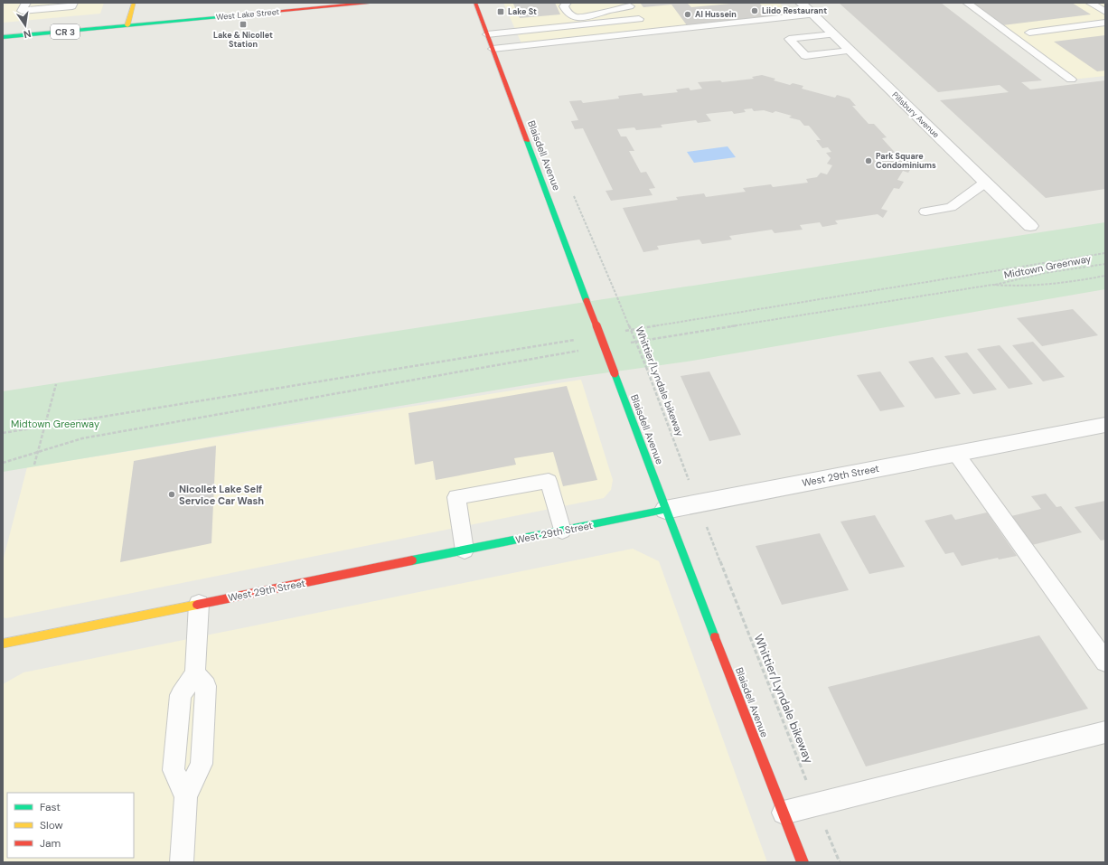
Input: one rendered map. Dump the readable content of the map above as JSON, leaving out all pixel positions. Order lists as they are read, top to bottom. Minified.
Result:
{"streets":{"street":["West Lake Street","CR 3","Pillsbury Avenue","Blaisdell Avenue","West 29th Street"],"path":["Midtown Greenway","Whittier/Lyndale bikeway"]},"crossings":[["West Lake Street","CR 3"],["Blaisdell Avenue","West 29th Street"]],"parks":["Midtown Greenway"],"places":{"other":["Liido Restaurant","Al Hussein","Park Square Condominiums","Nicollet Lake Self Service Car Wash"],"transit":["Lake St","Lake & Nicollet Station"]},"legend":["Fast","Slow","Jam"],"north":"bottom"}
